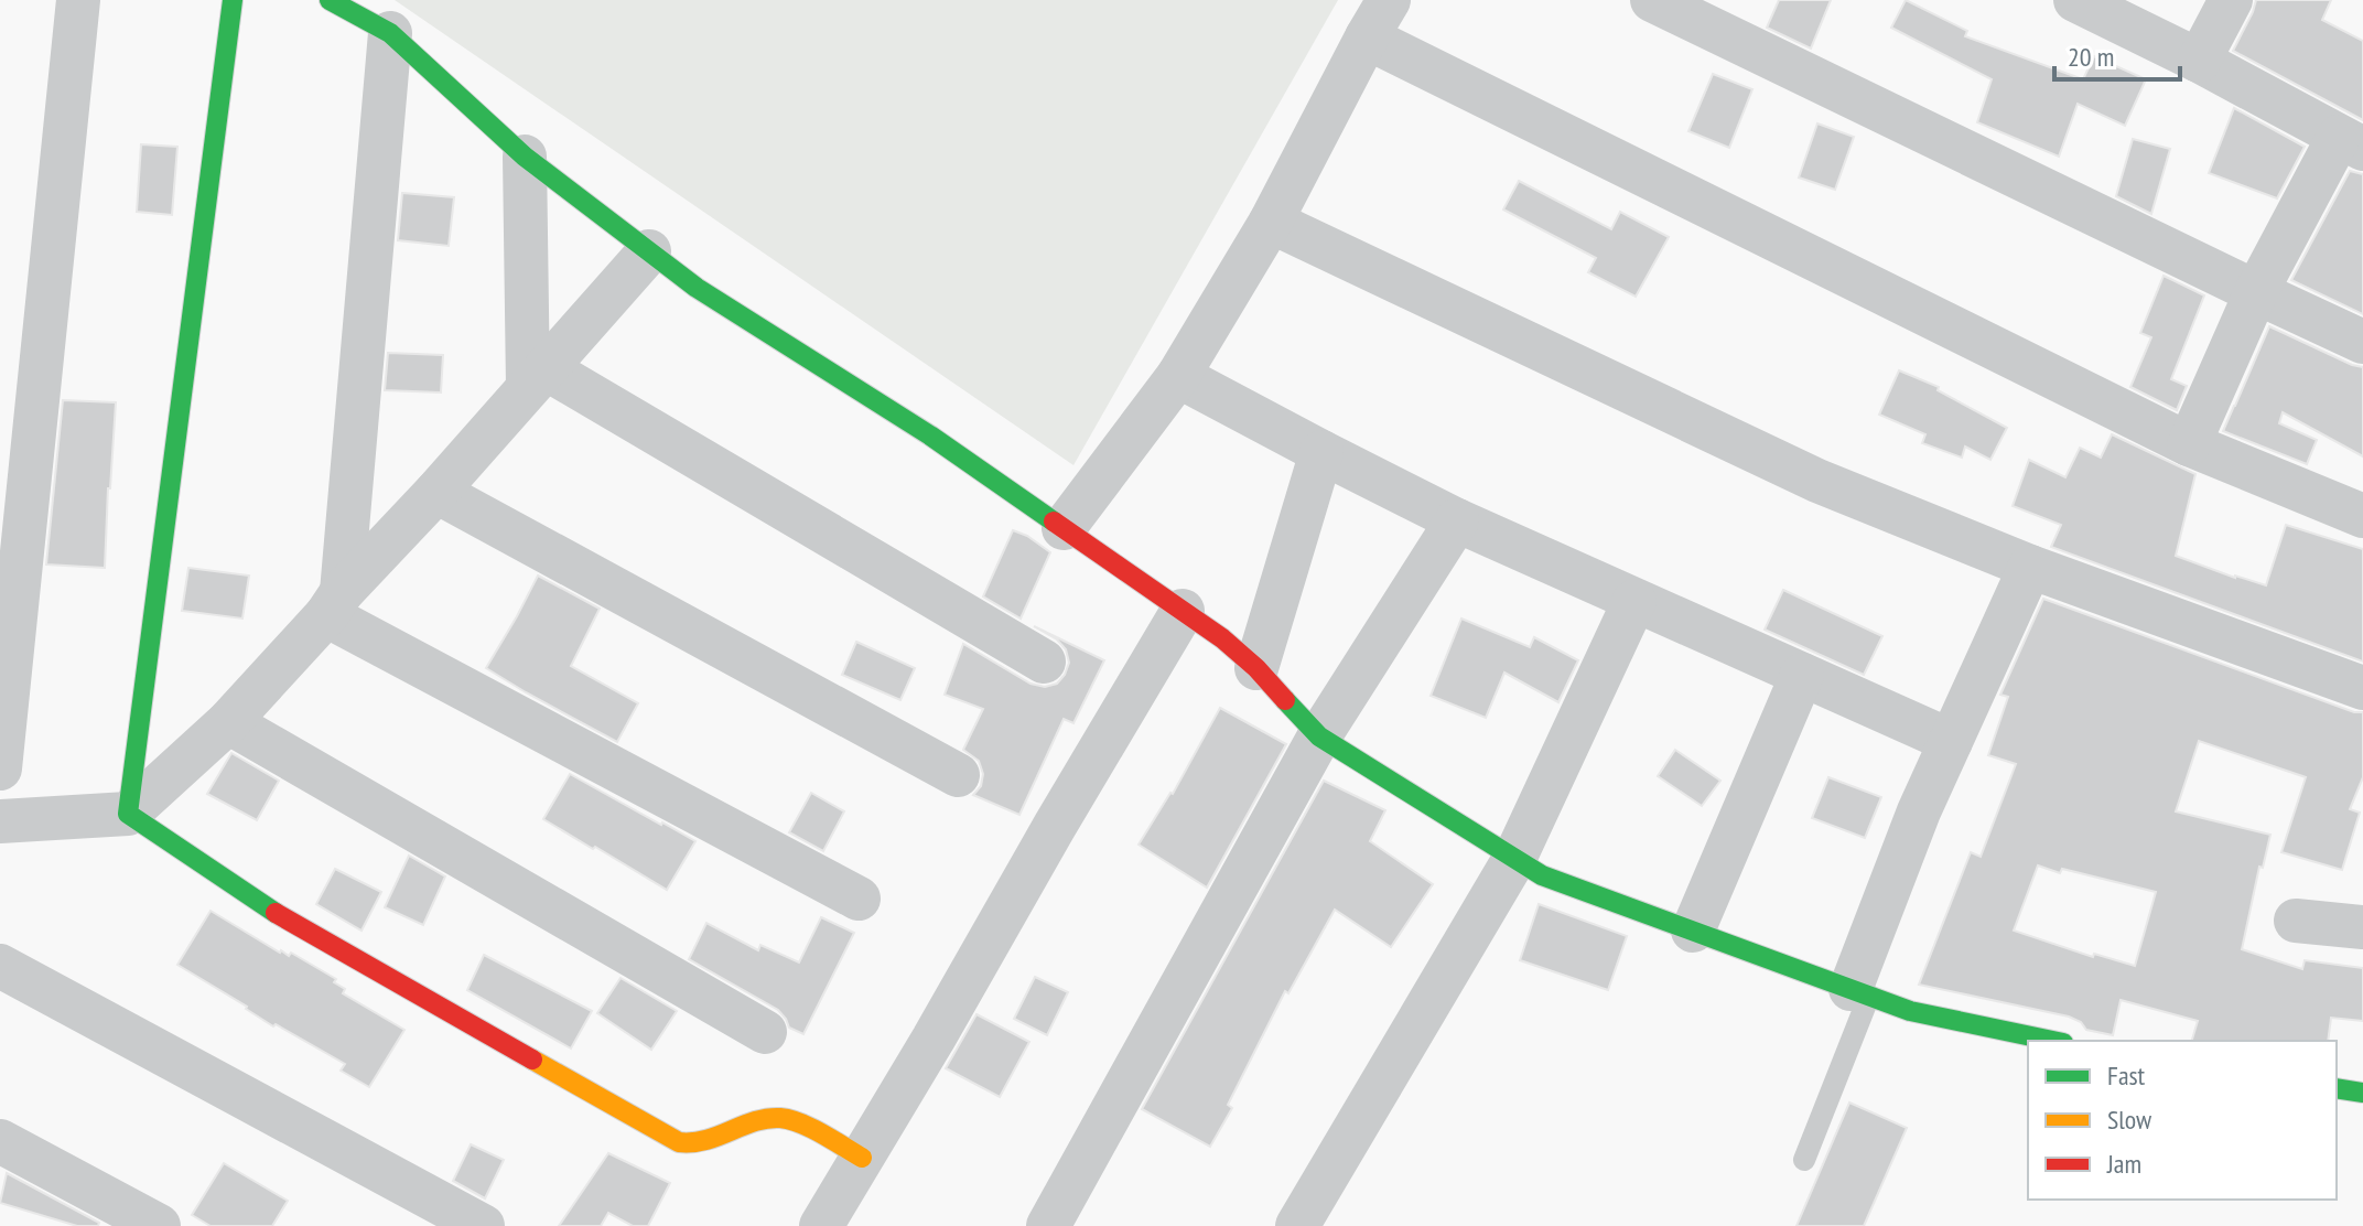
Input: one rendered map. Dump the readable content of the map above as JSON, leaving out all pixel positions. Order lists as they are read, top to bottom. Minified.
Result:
{"legend":["Fast","Slow","Jam"],"scale_bar":"20 m"}
